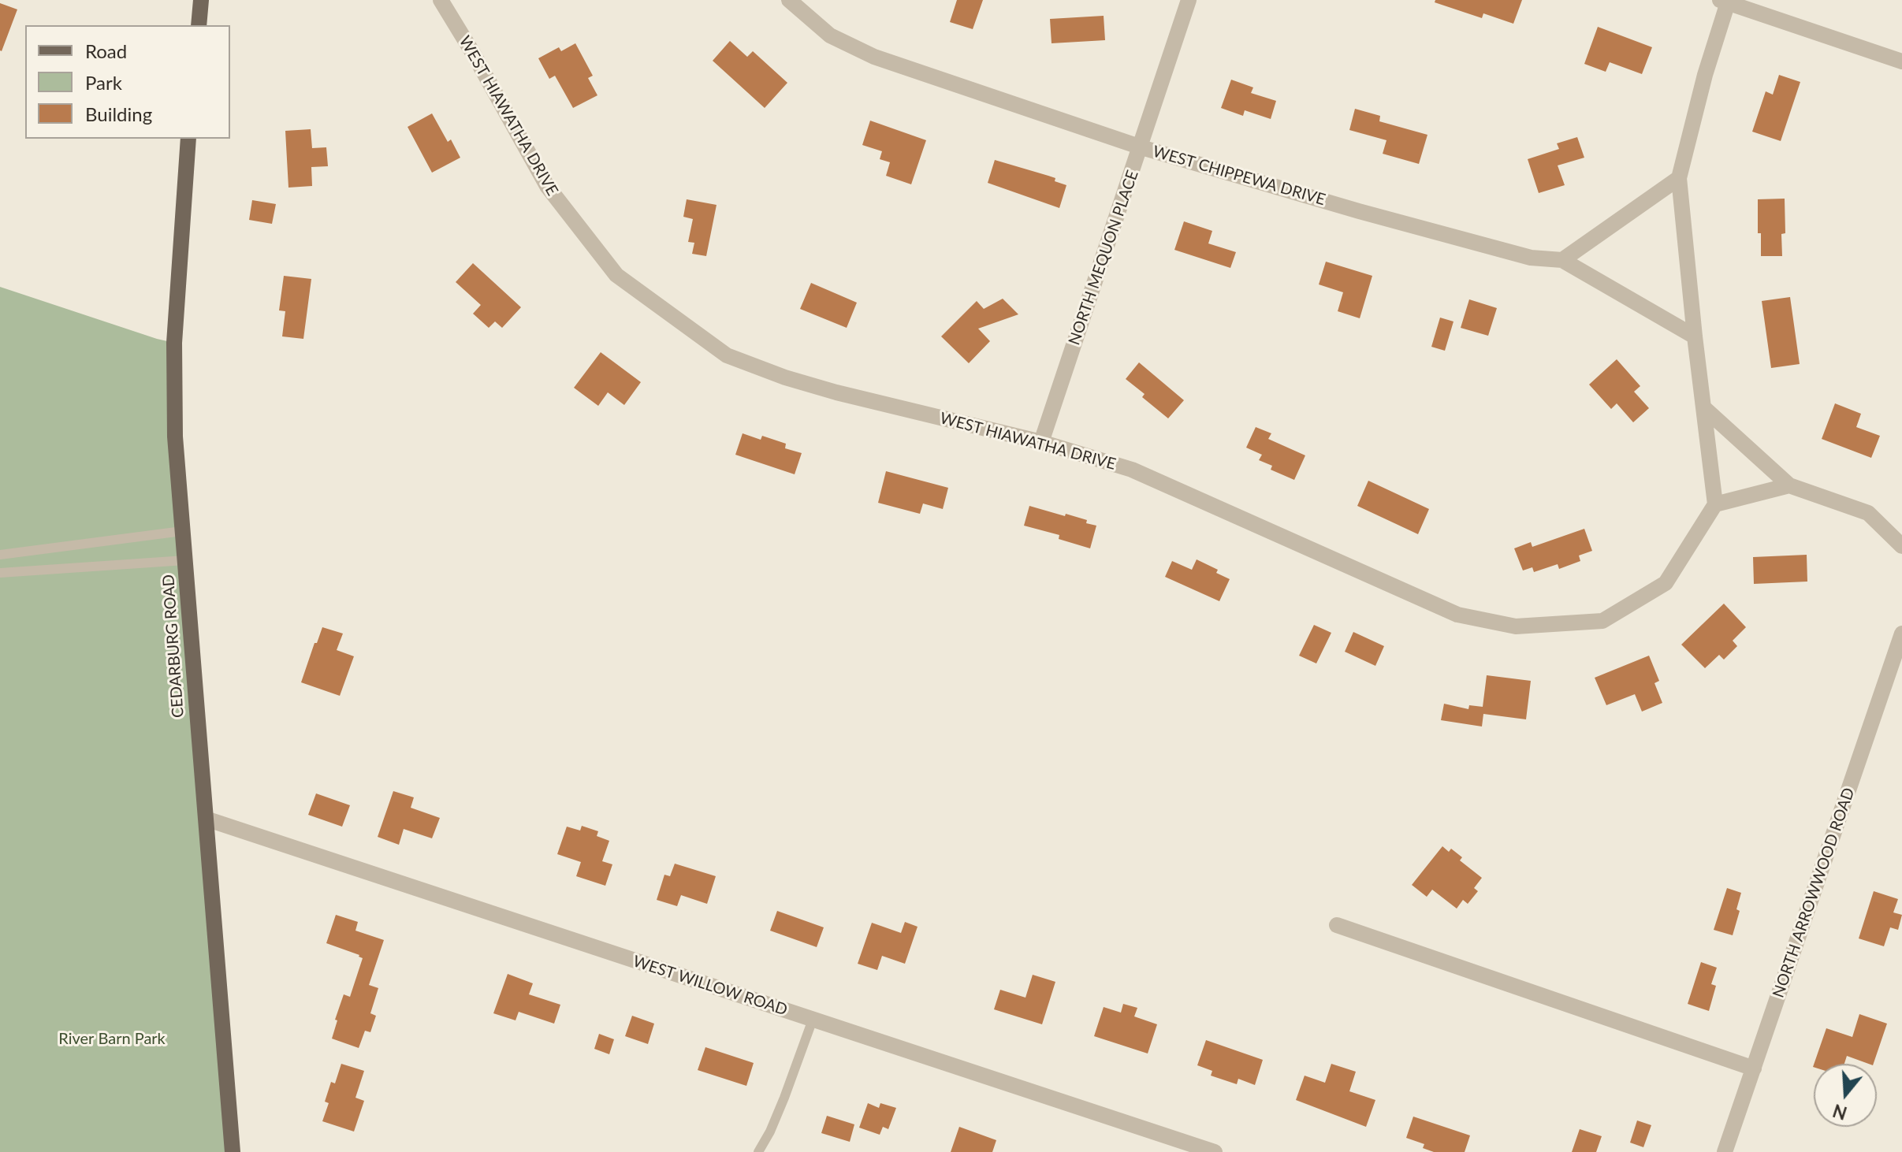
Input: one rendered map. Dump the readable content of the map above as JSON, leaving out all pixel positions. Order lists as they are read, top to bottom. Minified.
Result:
{"streets":{"main road":["CEDARBURG ROAD"],"street":["WEST HIAWATHA DRIVE","WEST CHIPPEWA DRIVE","NORTH MEQUON PLACE","NORTH ARROWWOOD ROAD","WEST WILLOW ROAD"]},"crossings":[["WEST HIAWATHA DRIVE","NORTH MEQUON PLACE"],["WEST CHIPPEWA DRIVE","NORTH MEQUON PLACE"],["CEDARBURG ROAD","WEST WILLOW ROAD"]],"parks":["River Barn Park"],"legend":["Road","Park","Building"],"north":"bottom"}
